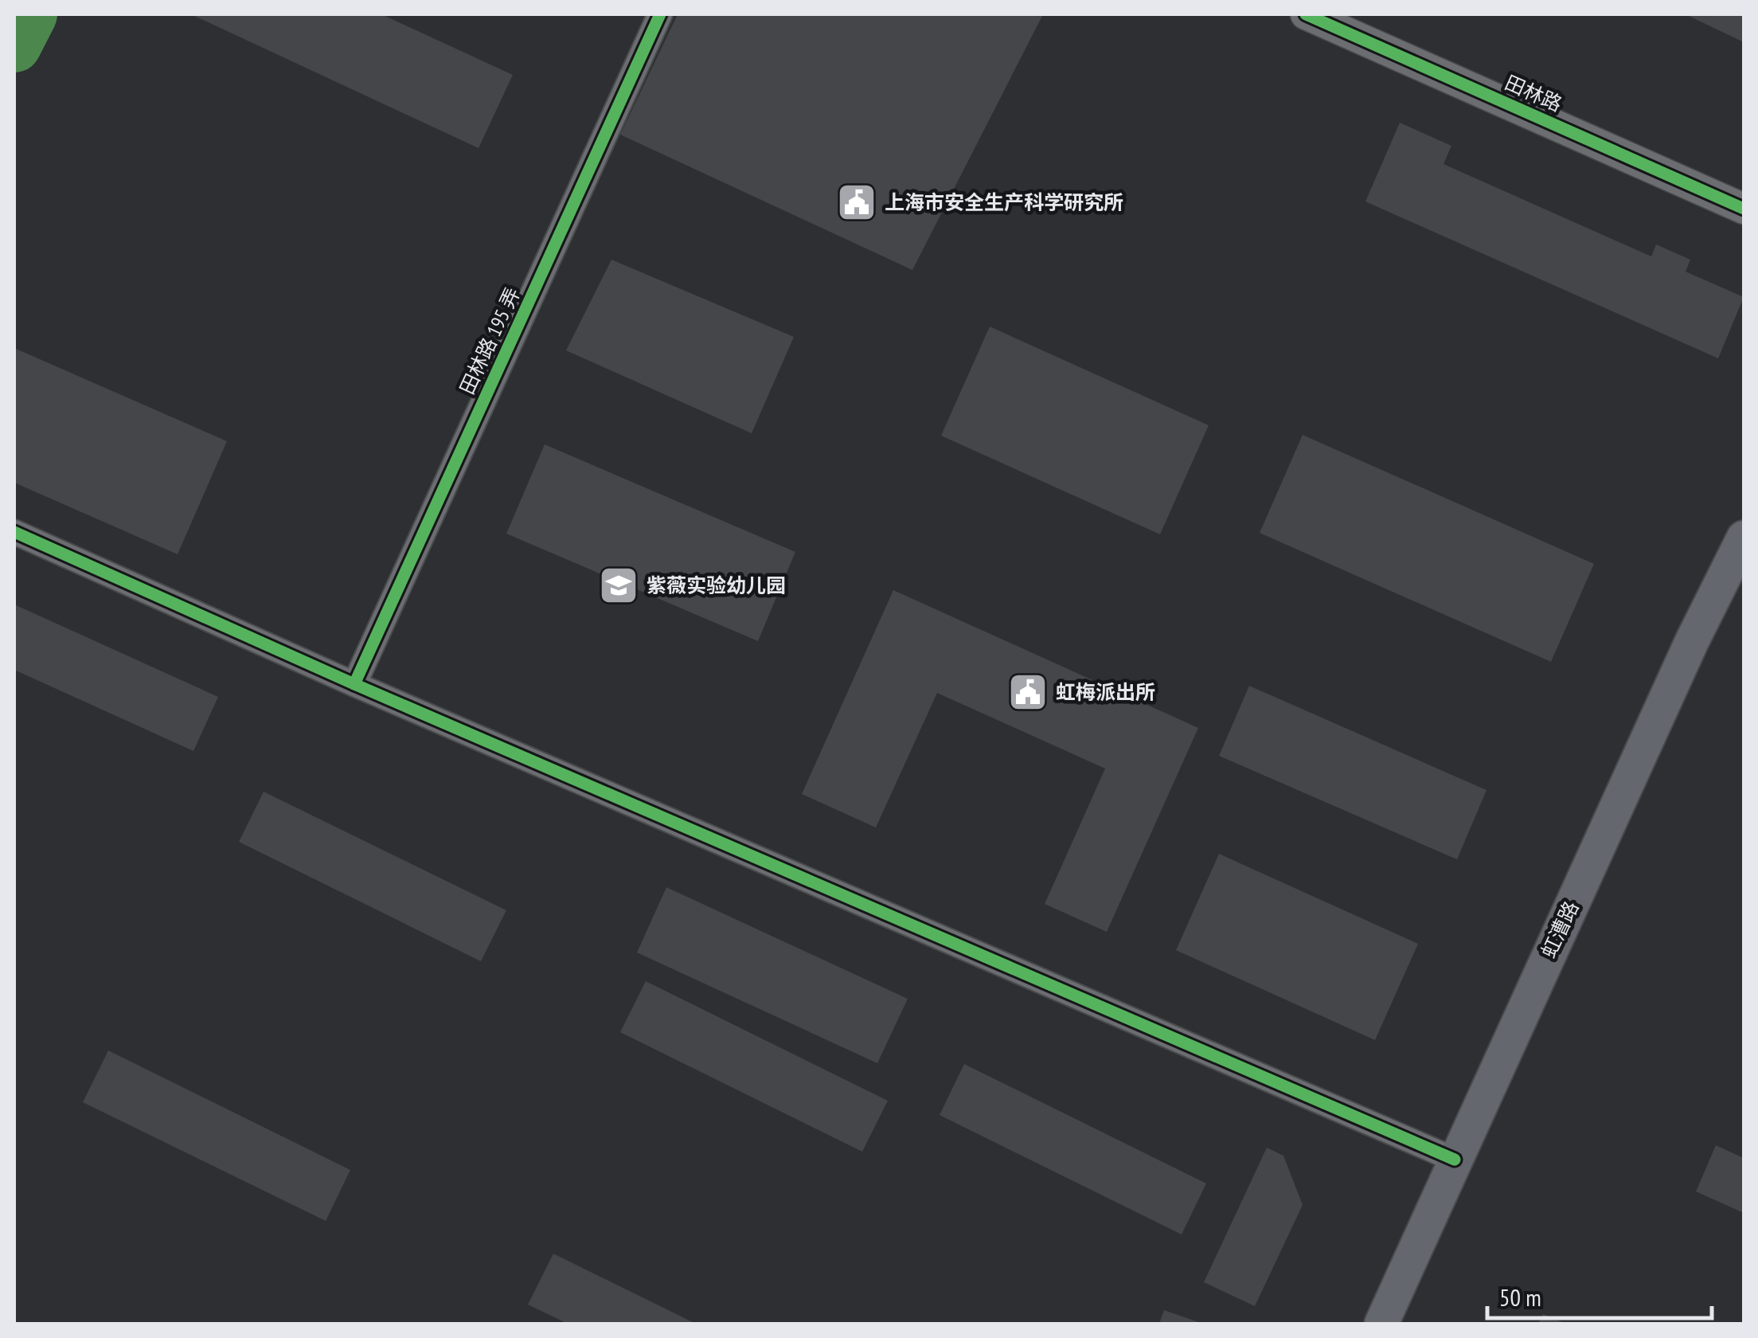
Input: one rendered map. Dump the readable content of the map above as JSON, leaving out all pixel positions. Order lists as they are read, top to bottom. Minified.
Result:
{"streets":{"main road":["虹漕路"],"street":["田林路","田林路 195 弄"]},"places":{"public building":["上海市安全生产科学研究所","虹梅派出所"],"school or university":["紫薇实验幼儿园"]},"scale_bar":"50 m"}
